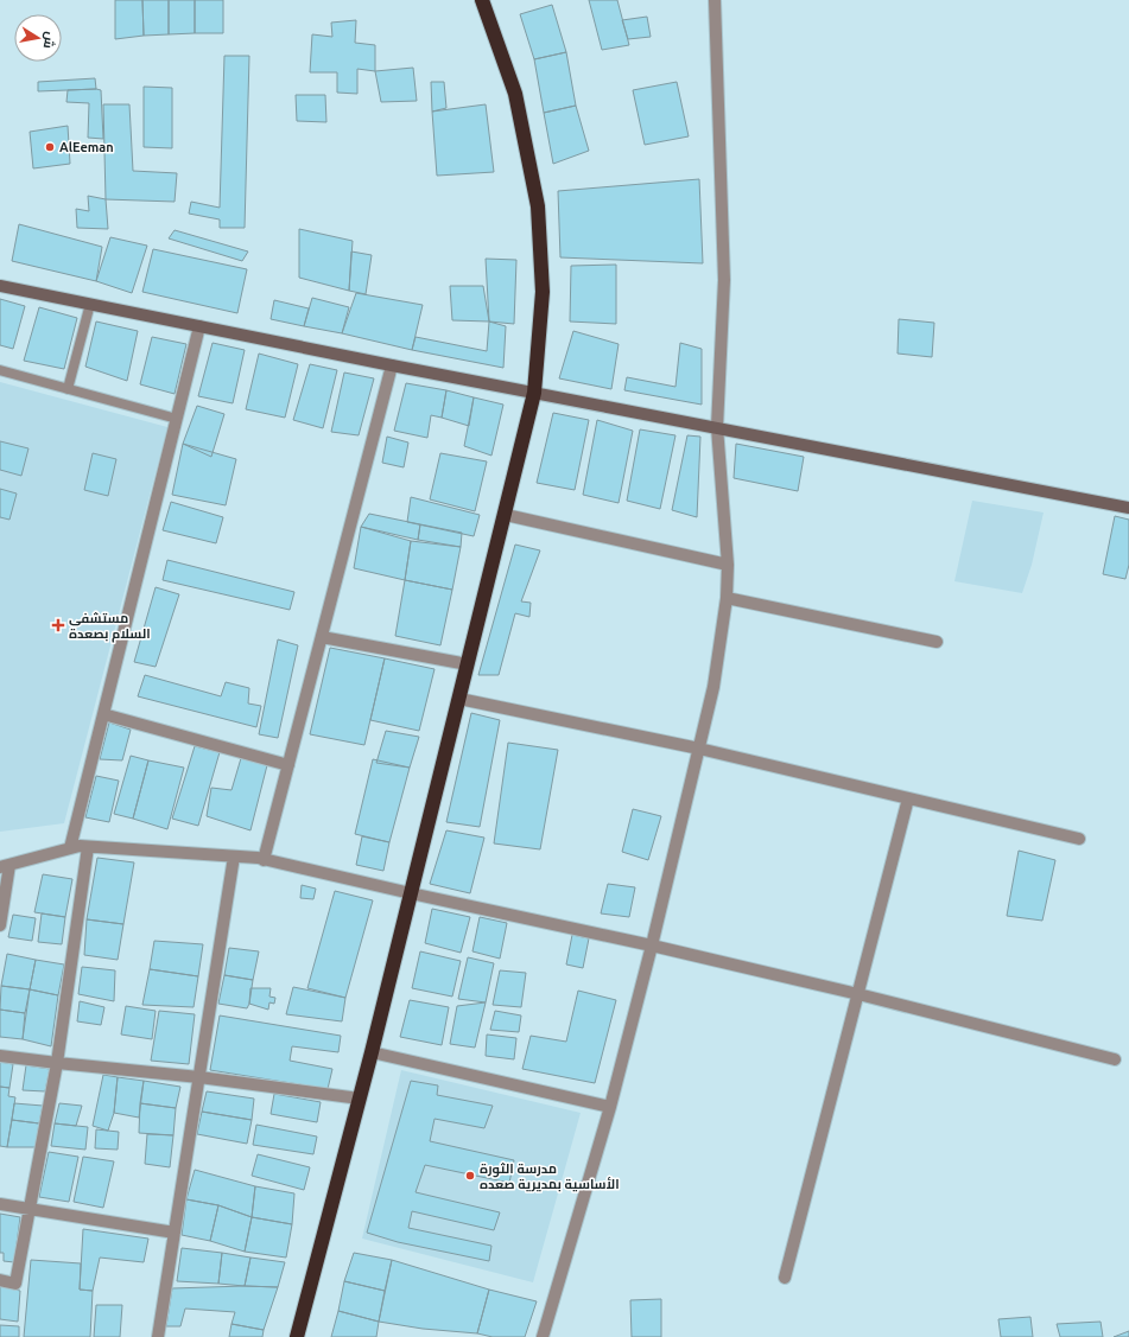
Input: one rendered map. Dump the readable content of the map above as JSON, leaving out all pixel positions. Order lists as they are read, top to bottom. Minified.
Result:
{"places":{"other":["AlEeman","مدرسة الثورة الأساسية بمديرية صعده"],"health":["مستشفى السلام بصعدة"]},"north":"right"}
